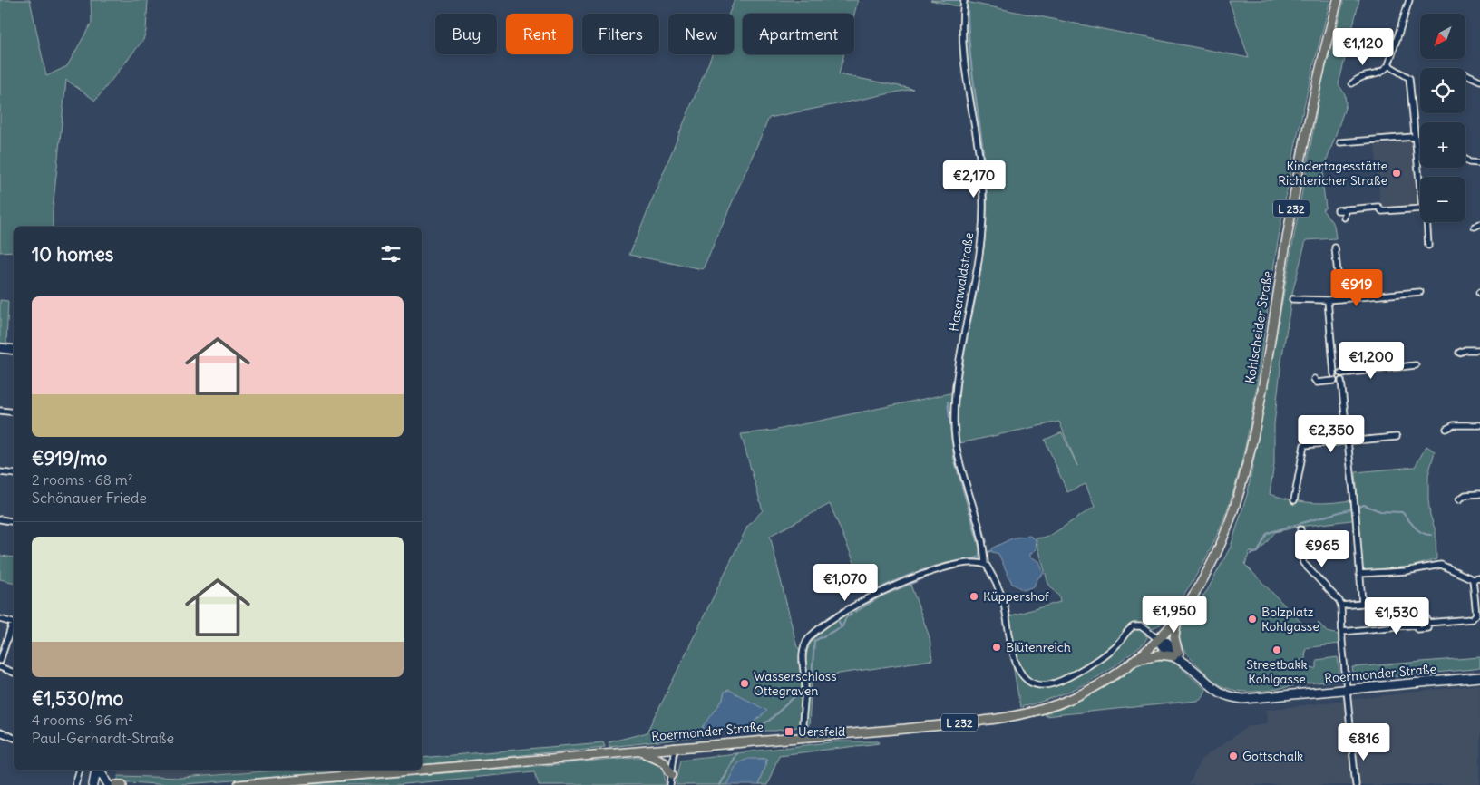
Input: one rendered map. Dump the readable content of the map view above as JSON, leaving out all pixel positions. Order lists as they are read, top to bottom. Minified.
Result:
{"streets":{"main road":["L 232","Kohlscheider Straße","Roermonder Straße"],"street":["Hasenwaldstraße"]},"crossings":[["Kohlscheider Straße","Roermonder Straße"]],"places":{"other":["Kindertagesstätte Richtericher Straße","Küppershof","Bolzplatz Kohlgasse","Blütenreich","Streetbakk Kohlgasse","Wasserschloss Ottegraven","Gottschalk"],"transit":["Uersfeld"]},"north":"bottom left","page":{"map_buttons":["+","−"],"chip":["Buy","Rent","Filters","New","Apartment"],"price":["€1,120","€2,170","€919","€1,200","€2,350","€965","€1,070","€1,950","€1,530","€816"],"heading":"10 homes","list":[{"name":"€919/mo","note":"2 rooms · 68 m² · Schönauer Friede"},{"name":"€1,530/mo","note":"4 rooms · 96 m² · Paul-Gerhardt-Straße"}]}}
